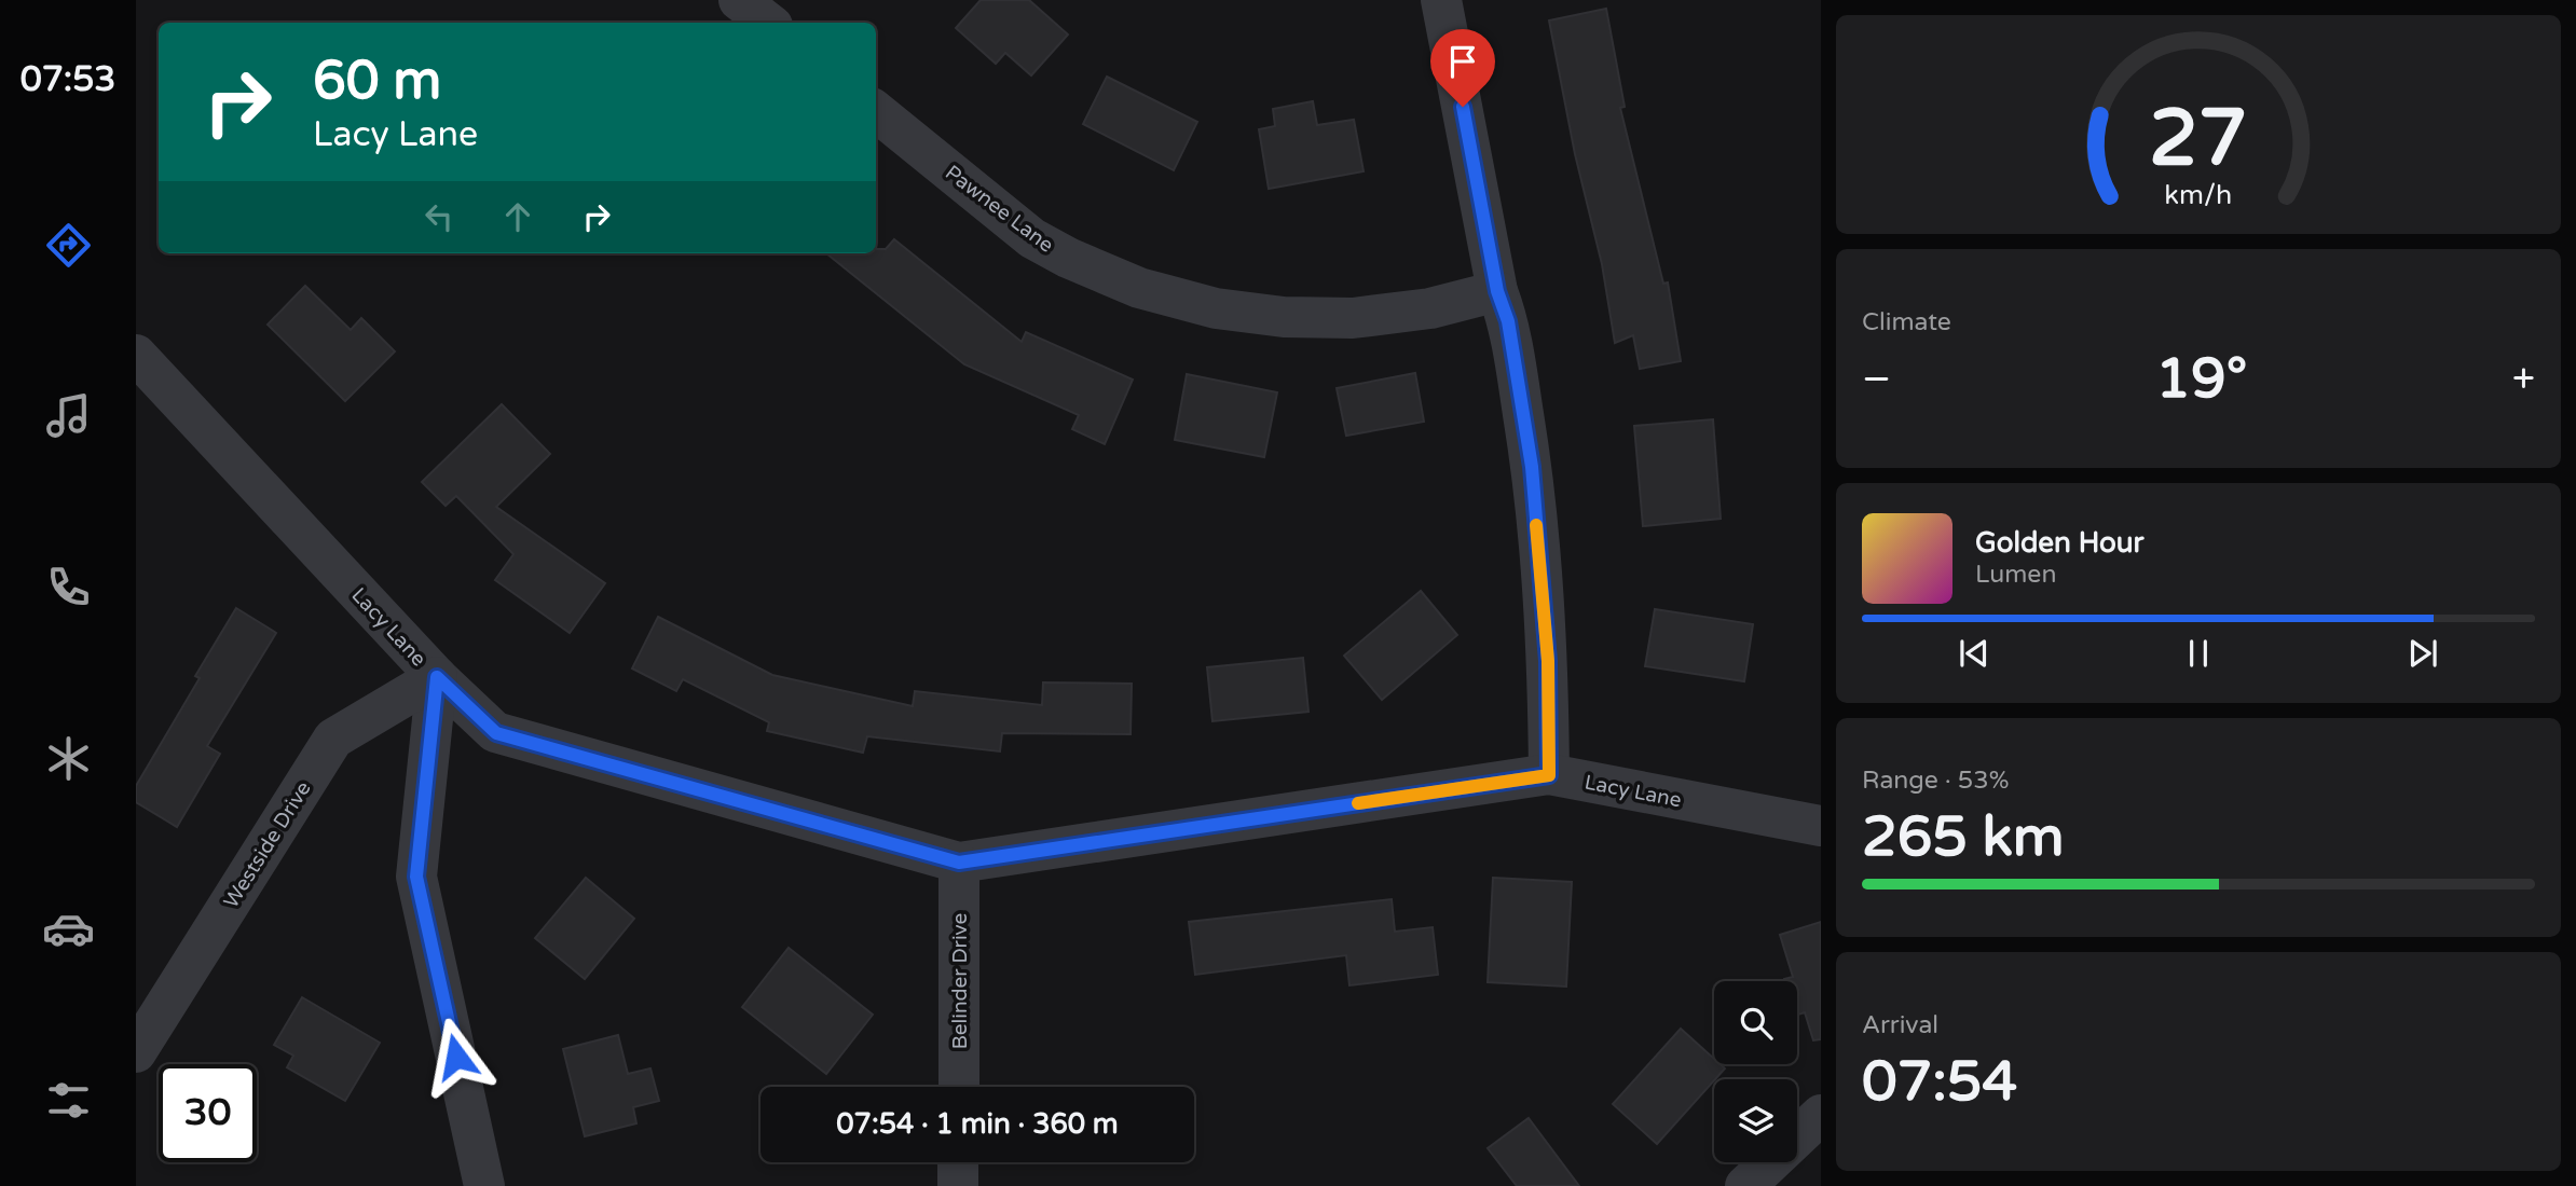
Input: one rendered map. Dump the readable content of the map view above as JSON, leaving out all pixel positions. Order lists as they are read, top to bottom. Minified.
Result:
{"streets":{"street":["Pawnee Lane","Lacy Lane","Westside Drive","Belinder Drive"]},"crossings":[["Lacy Lane","Westside Drive"],["Lacy Lane","Belinder Drive"]],"page":{"tabs":"07:53","turn":["60 m","Lacy Lane"],"tile":["Climate",["Range · 53%","265 km"],["Arrival","07:54"]],"heat":["−","19°","+"],"song":["Golden Hour","Lumen"],"limit":"30","trip":"07:54 · 1 min · 360 m","gauge":["27","km/h"]}}
